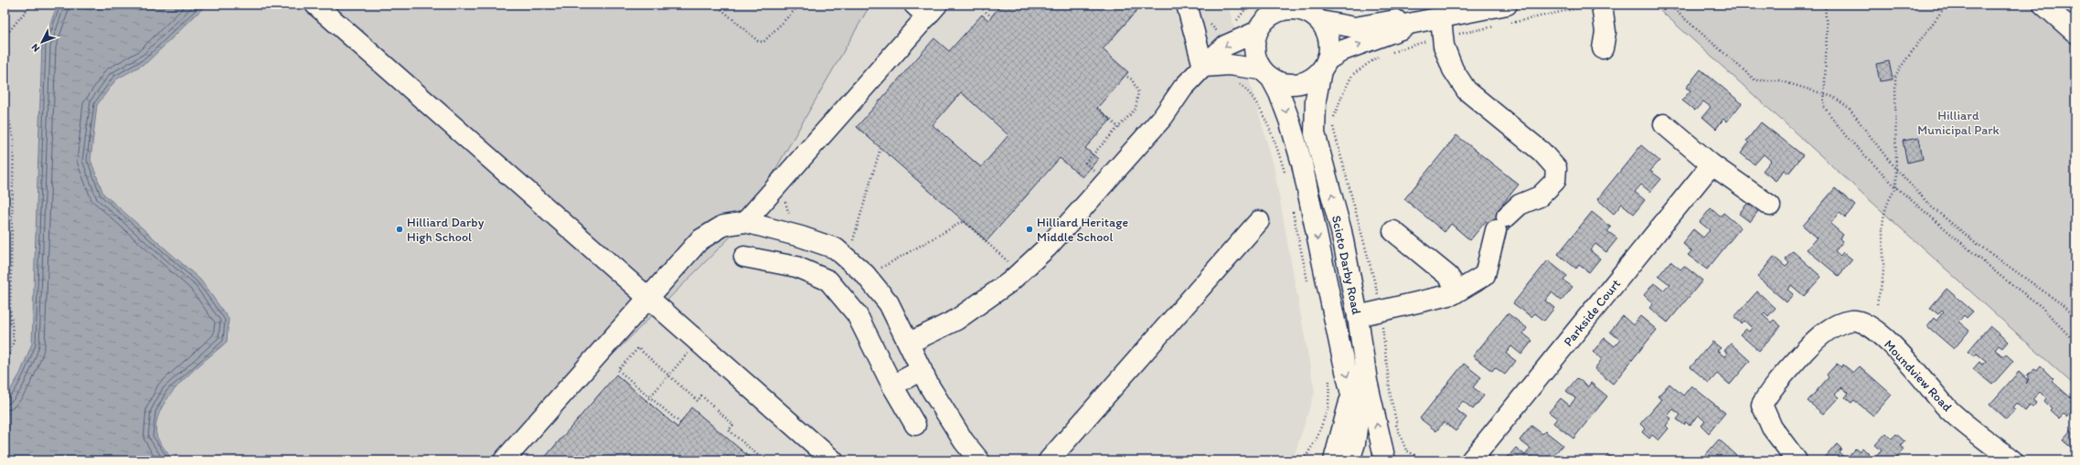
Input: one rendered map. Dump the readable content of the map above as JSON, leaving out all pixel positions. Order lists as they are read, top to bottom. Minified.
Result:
{"streets":{"main road":["Scioto Darby Road","Parkside Court","Moundview Road"]},"parks":["Hilliard Municipal Park"],"places":["Hilliard Darby High School","Hilliard Heritage Middle School"],"north":"bottom left"}
